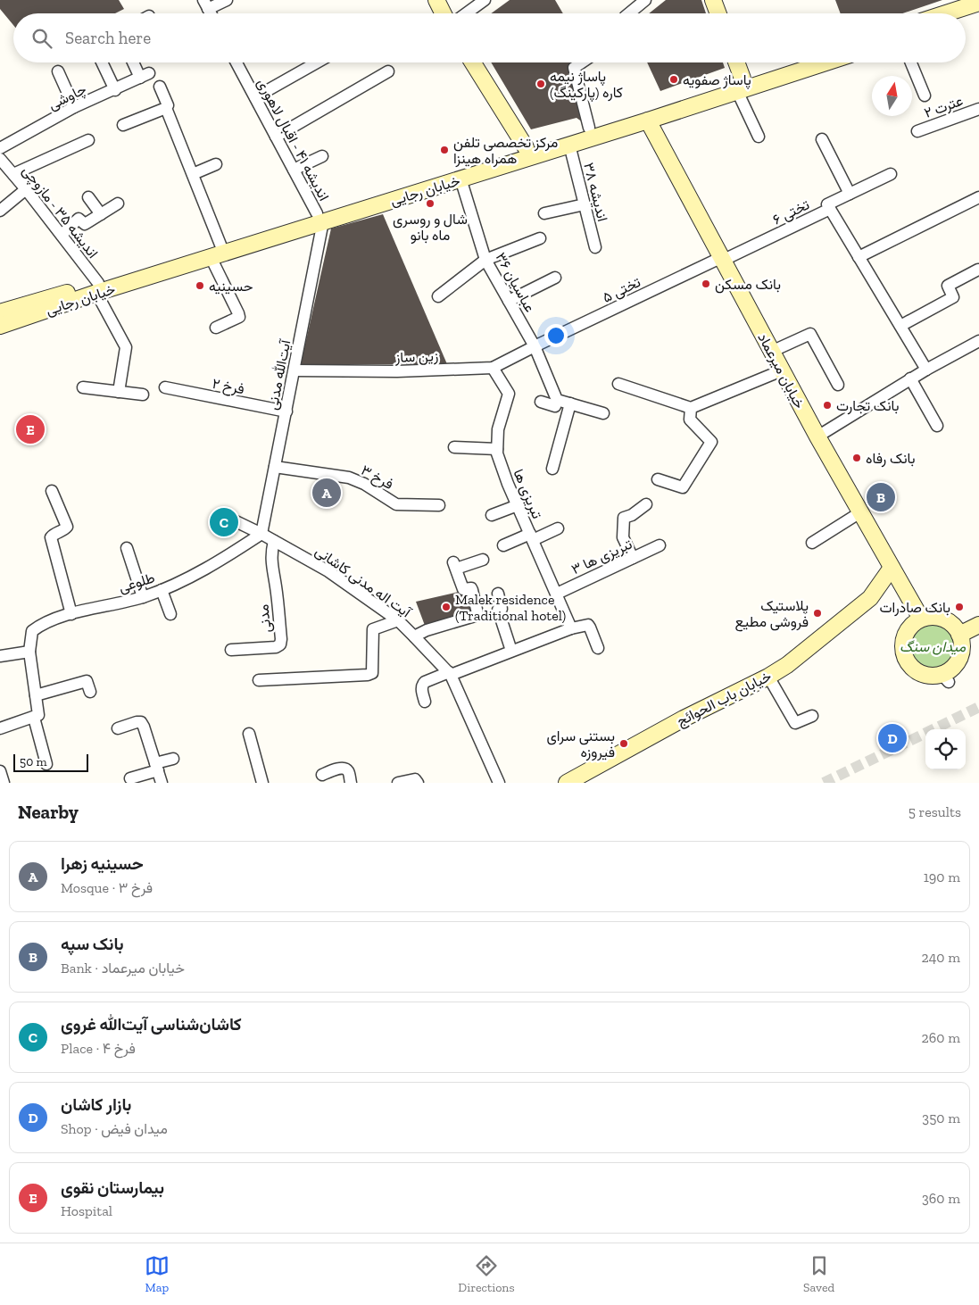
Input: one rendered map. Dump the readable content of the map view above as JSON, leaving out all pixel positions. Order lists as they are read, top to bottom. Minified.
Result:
{"streets":{"main road":["خیابان رجایی","خیابان میرعماد","خیابان باب الحوائج"],"street":["چاوشی","عترت ۲","اندیشه ۴۱ - اقبال لاهوری","اندیشه ۳۸","اندیشه ۳۵ - مازوچی","تختی ۶","عباسیان ۳۶","تختی ۵","زین ساز","آیت‌الله مدنی","فرخ ۲","فرخ ۳","تبریزی ها","تبریزی ها ۳","آیت اله مدنی کاشانی","طلوعی","مدنی"]},"crossings":[["اندیشه ۴۱ - اقبال لاهوری","خیابان رجایی"],["اندیشه ۴۱ - اقبال لاهوری","آیت‌الله مدنی"],["خیابان رجایی","اندیشه ۳۸"],["خیابان رجایی","اندیشه ۳۵ - مازوچی"],["خیابان رجایی","عباسیان ۳۶"],["خیابان رجایی","خیابان میرعماد"],["خیابان رجایی","آیت‌الله مدنی"],["تختی ۶","تختی ۵"],["تختی ۶","خیابان میرعماد"],["عباسیان ۳۶","تختی ۵"],["عباسیان ۳۶","زین ساز"],["تختی ۵","زین ساز"],["تختی ۵","خیابان میرعماد"],["زین ساز","آیت‌الله مدنی"],["زین ساز","تبریزی ها"],["آیت‌الله مدنی","فرخ ۲"],["آیت‌الله مدنی","فرخ ۳"],["آیت‌الله مدنی","آیت اله مدنی کاشانی"],["آیت‌الله مدنی","طلوعی"],["تبریزی ها","تبریزی ها ۳"],["آیت اله مدنی کاشانی","طلوعی"],["آیت اله مدنی کاشانی","مدنی"]],"parks":["میدان سنگ"],"places":["پاساژ صفویه","پاساژ نیمه کاره (پارکینگ)","مرکز تخصصی تلفن همراه هینزا","شال و روسری ماه بانو","بانک مسکن","حسینیه","بانک تجارت","بانک رفاه","Malek residence (Traditional hotel)","بانک صادرات","پلاستیک فروشی مطیع","بستنی سرای فیروزه"],"scale_bar":"50 m","north":"top","page":{"search":"Search here","pins":["E","A","B","C","D"],"scale":"50 m","heading":["Nearby","5 results"],"list":[{"mark":"A","name":"حسینیه زهرا","note":"Mosque · فرخ ۳","value":"190 m"},{"mark":"B","name":"بانک سپه","note":"Bank · خیابان میرعماد","value":"240 m"},{"mark":"C","name":"کاشان‌شناسی آیت‌الله غروی","note":"Place · فرخ ۴","value":"260 m"},{"mark":"D","name":"بازار کاشان","note":"Shop · میدان فیض","value":"350 m"},{"mark":"E","name":"بیمارستان نقوی","note":"Hospital","value":"360 m"}],"nav":["Map","Directions","Saved"]}}
